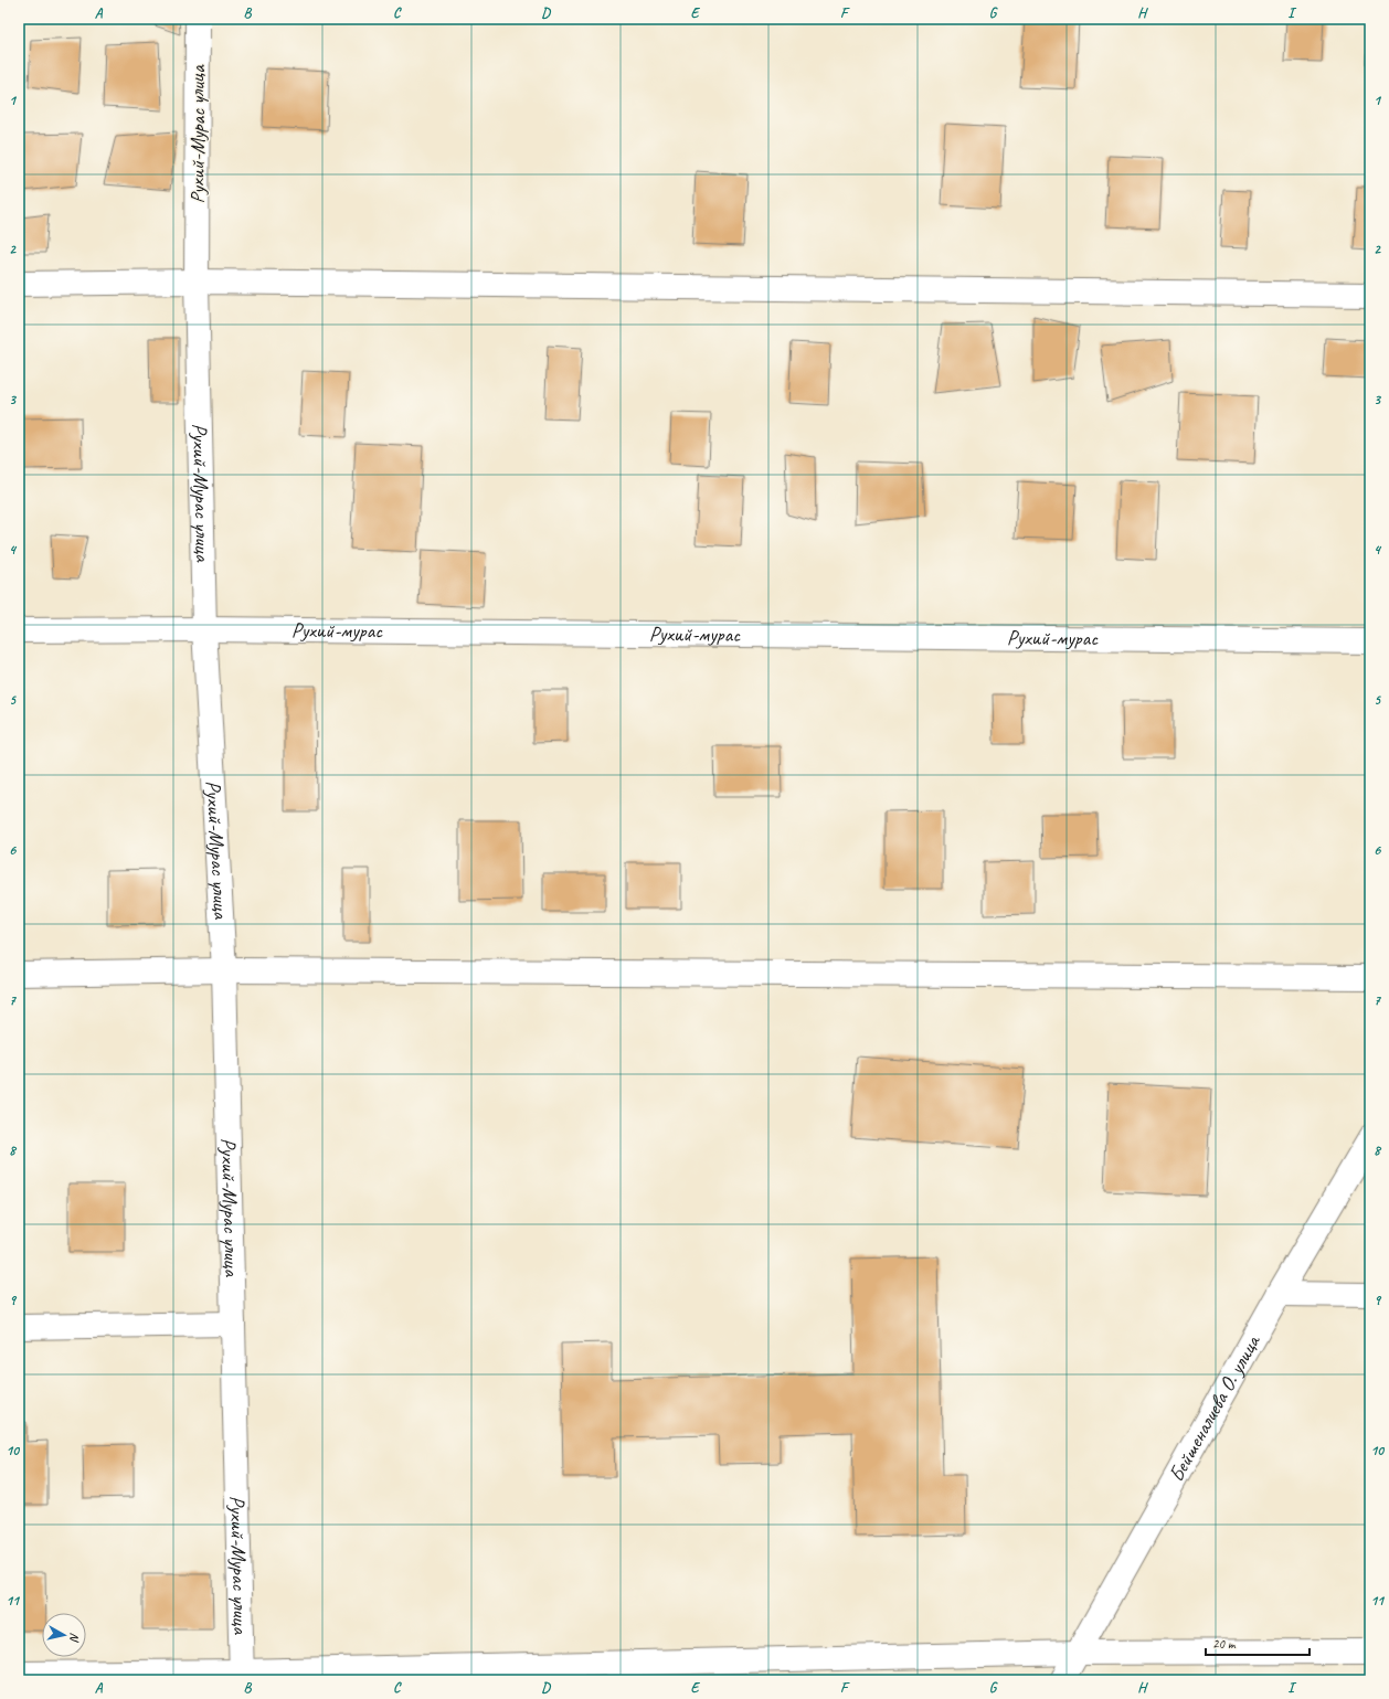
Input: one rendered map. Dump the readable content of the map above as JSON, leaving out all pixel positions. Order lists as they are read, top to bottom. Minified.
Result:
{"streets":{"street":["Рухий-Мурас улица","Рухий-мурас","Бейшеналиева О. улица"]},"crossings":[["Рухий-Мурас улица","Рухий-мурас"]],"scale_bar":"20 m","north":"right","grid":{"columns":["A","B","C","D","E","F","G","H","I"],"rows":["1","2","3","4","5","6","7","8","9","10","11"]}}
